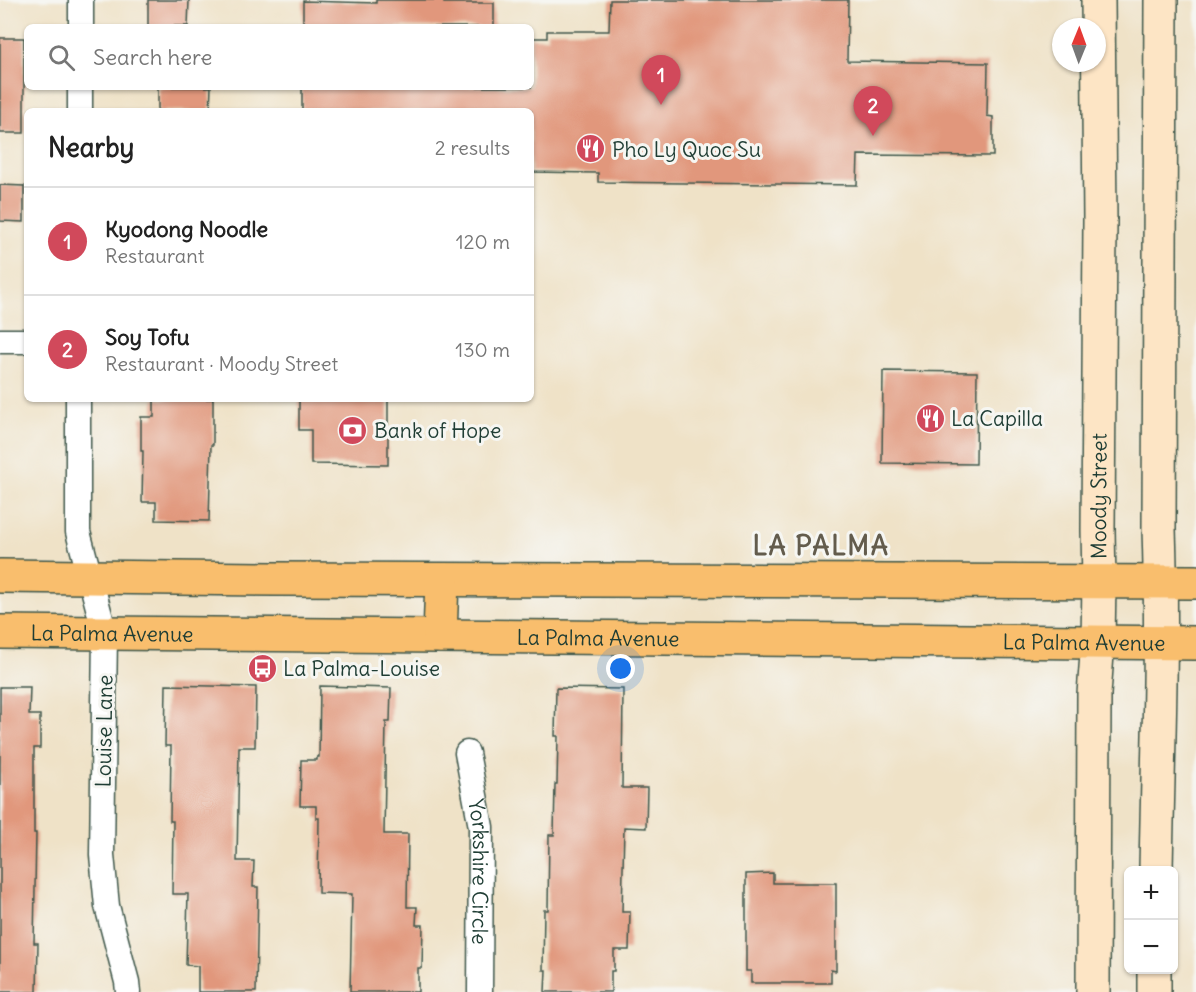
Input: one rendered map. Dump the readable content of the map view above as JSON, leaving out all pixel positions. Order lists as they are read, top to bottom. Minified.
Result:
{"streets":{"main road":["Moody Street","La Palma Avenue"],"street":["Louise Lane","Yorkshire Circle"]},"crossings":[["Moody Street","La Palma Avenue"],["La Palma Avenue","Louise Lane"]],"districts":["LA PALMA"],"places":{"restaurant":["Pho Ly Quoc Su","La Capilla"],"bank":["Bank of Hope"],"bus stop":["La Palma-Louise"]},"north":"top","page":{"search":"Search here","pins":["1","2"],"heading":["Nearby","2 results"],"list":[{"mark":"1","name":"Kyodong Noodle","note":"Restaurant","value":"120 m"},{"mark":"2","name":"Soy Tofu","note":"Restaurant · Moody Street","value":"130 m"}],"map_buttons":["+","−"]}}
